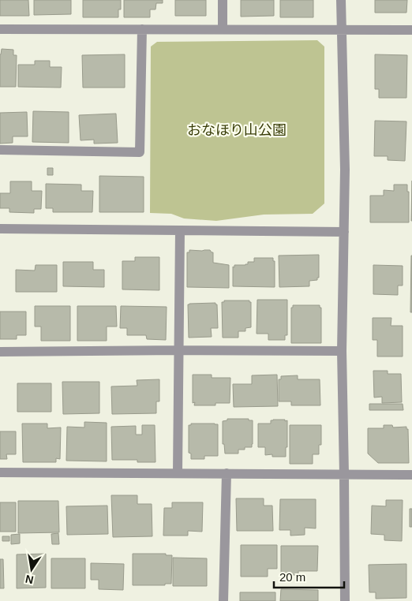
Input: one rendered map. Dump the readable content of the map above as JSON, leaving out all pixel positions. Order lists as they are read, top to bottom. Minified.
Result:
{"parks":["おなほり山公園"],"scale_bar":"20 m","north":"bottom"}
